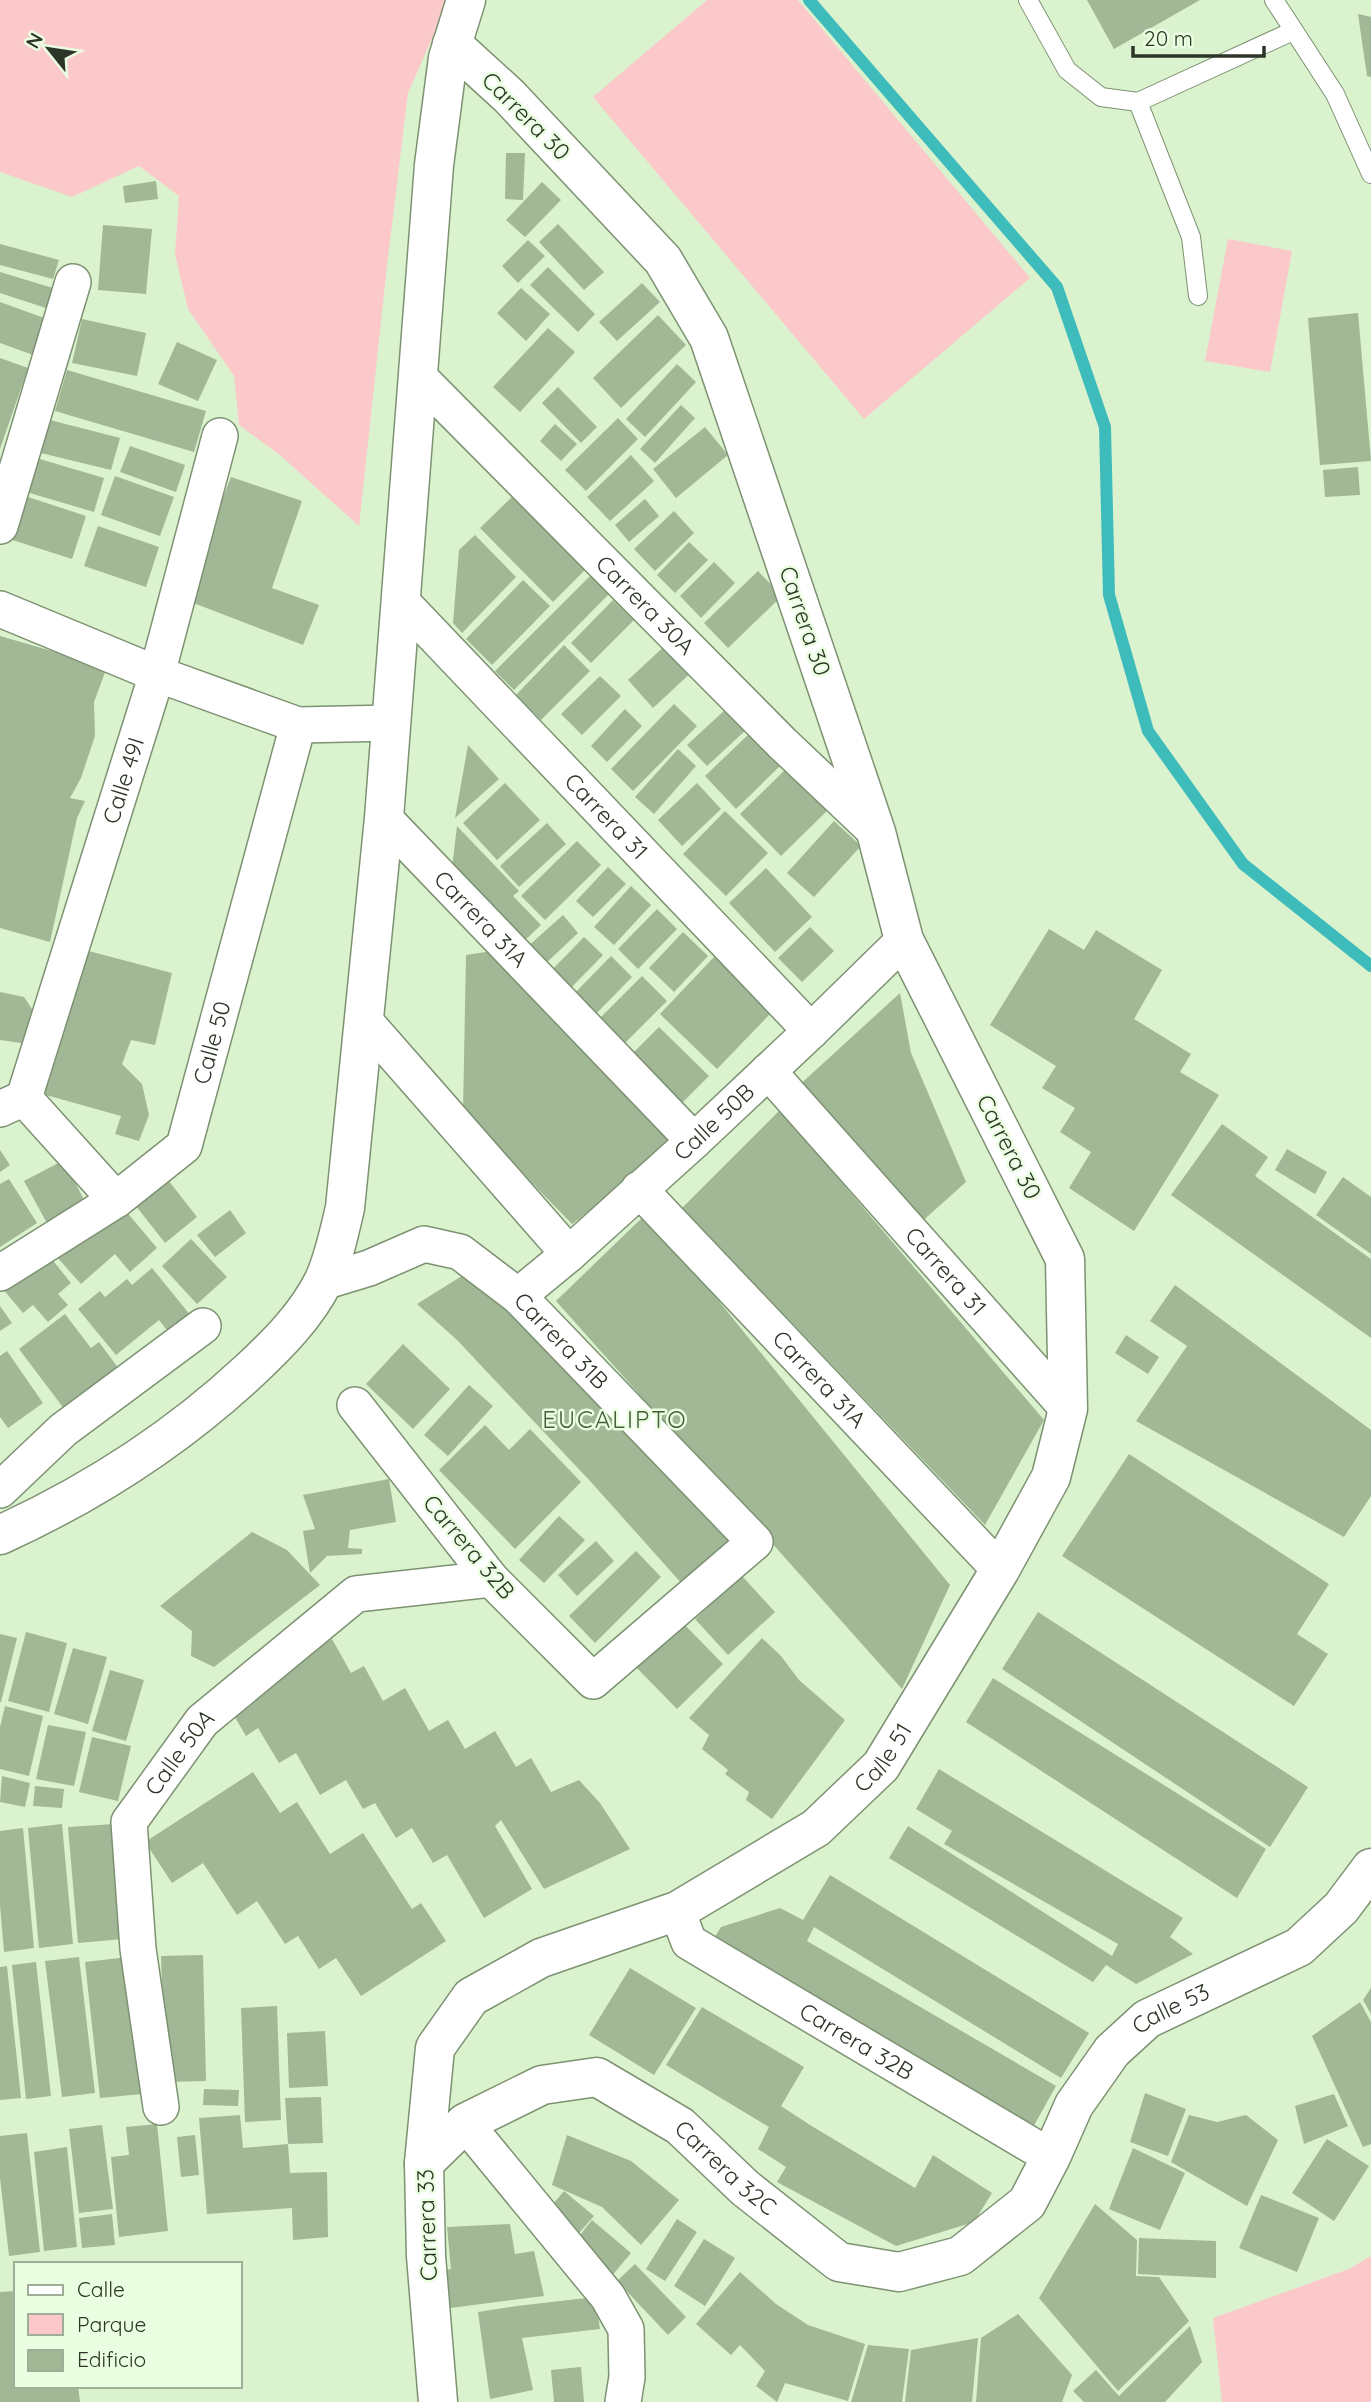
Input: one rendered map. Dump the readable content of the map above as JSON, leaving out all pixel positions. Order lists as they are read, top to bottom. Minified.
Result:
{"streets":{"street":["Carrera 30","Carrera 30A","Calle 49I","Carrera 31","Carrera 31A","Calle 50","Calle 50B","Carrera 31B","Carrera 32B","Calle 50A","Calle 51","Calle 53","Carrera 32C","Carrera 33"]},"crossings":[["Carrera 30","Carrera 30A"],["Carrera 30","Calle 50B"],["Carrera 30","Calle 51"],["Carrera 31","Calle 50B"],["Carrera 31","Calle 51"],["Carrera 31A","Calle 50B"],["Carrera 31A","Calle 51"],["Calle 50B","Carrera 31B"],["Carrera 31B","Carrera 32B"],["Carrera 32B","Calle 50A"],["Carrera 32B","Calle 51"],["Carrera 32B","Calle 53"],["Calle 51","Carrera 33"],["Calle 53","Carrera 32C"],["Carrera 32C","Carrera 33"]],"districts":["EUCALIPTO"],"legend":["Calle","Parque","Edificio"],"scale_bar":"20 m","north":"top left"}
